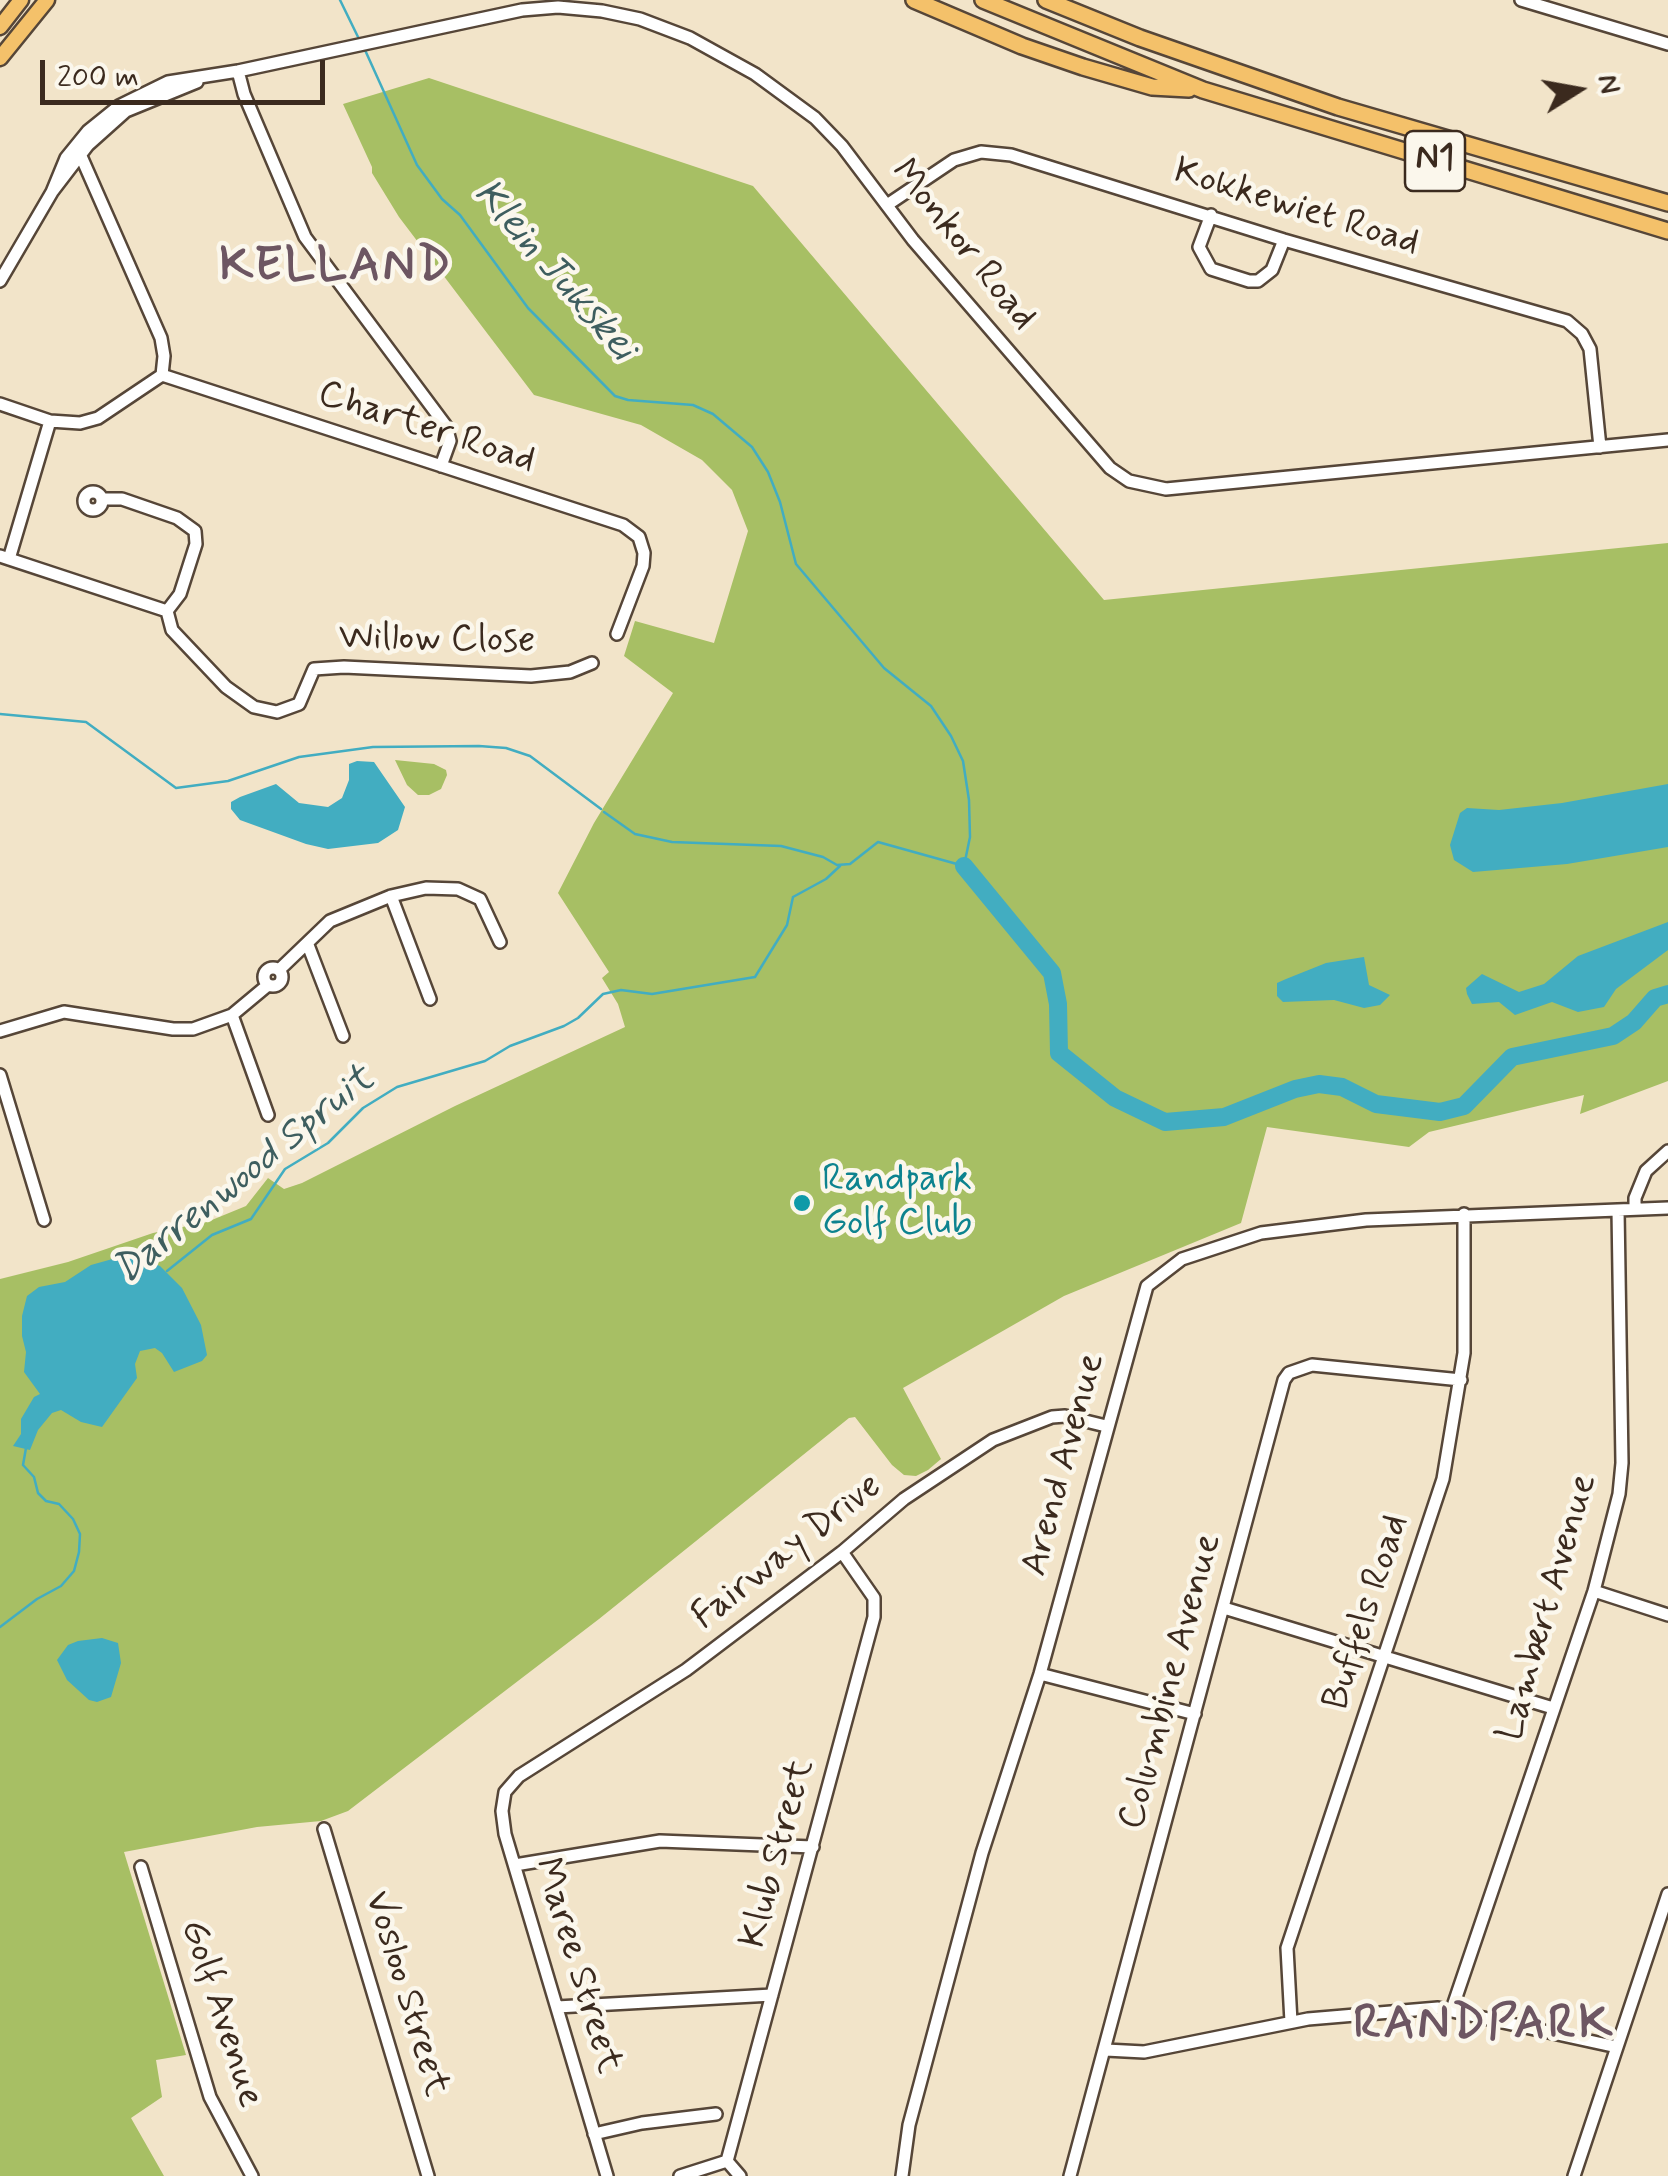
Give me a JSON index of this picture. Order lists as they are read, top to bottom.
{
  "streets": {
    "highway": ["N1"],
    "street": [
      "Kokkewiet Road",
      "Monkor Road",
      "Charter Road",
      "Willow Close",
      "Arend Avenue",
      "Fairway Drive",
      "Lambert Avenue",
      "Buffels Road",
      "Columbine Avenue",
      "Klub Street",
      "Maree Street",
      "Vosloo Street",
      "Golf Avenue"
    ]
  },
  "crossings": [
    ["Kokkewiet Road", "Monkor Road"],
    ["Arend Avenue", "Fairway Drive"],
    ["Arend Avenue", "Lambert Avenue"],
    ["Arend Avenue", "Buffels Road"],
    ["Fairway Drive", "Klub Street"],
    ["Fairway Drive", "Maree Street"],
    ["Buffels Road", "Columbine Avenue"]
  ],
  "districts": ["KELLAND", "RANDPARK"],
  "water": ["Klein Jukskei", "Darrenwood Spruit"],
  "places": ["Randpark Golf Club"],
  "scale_bar": "200 m",
  "north": "right"
}
